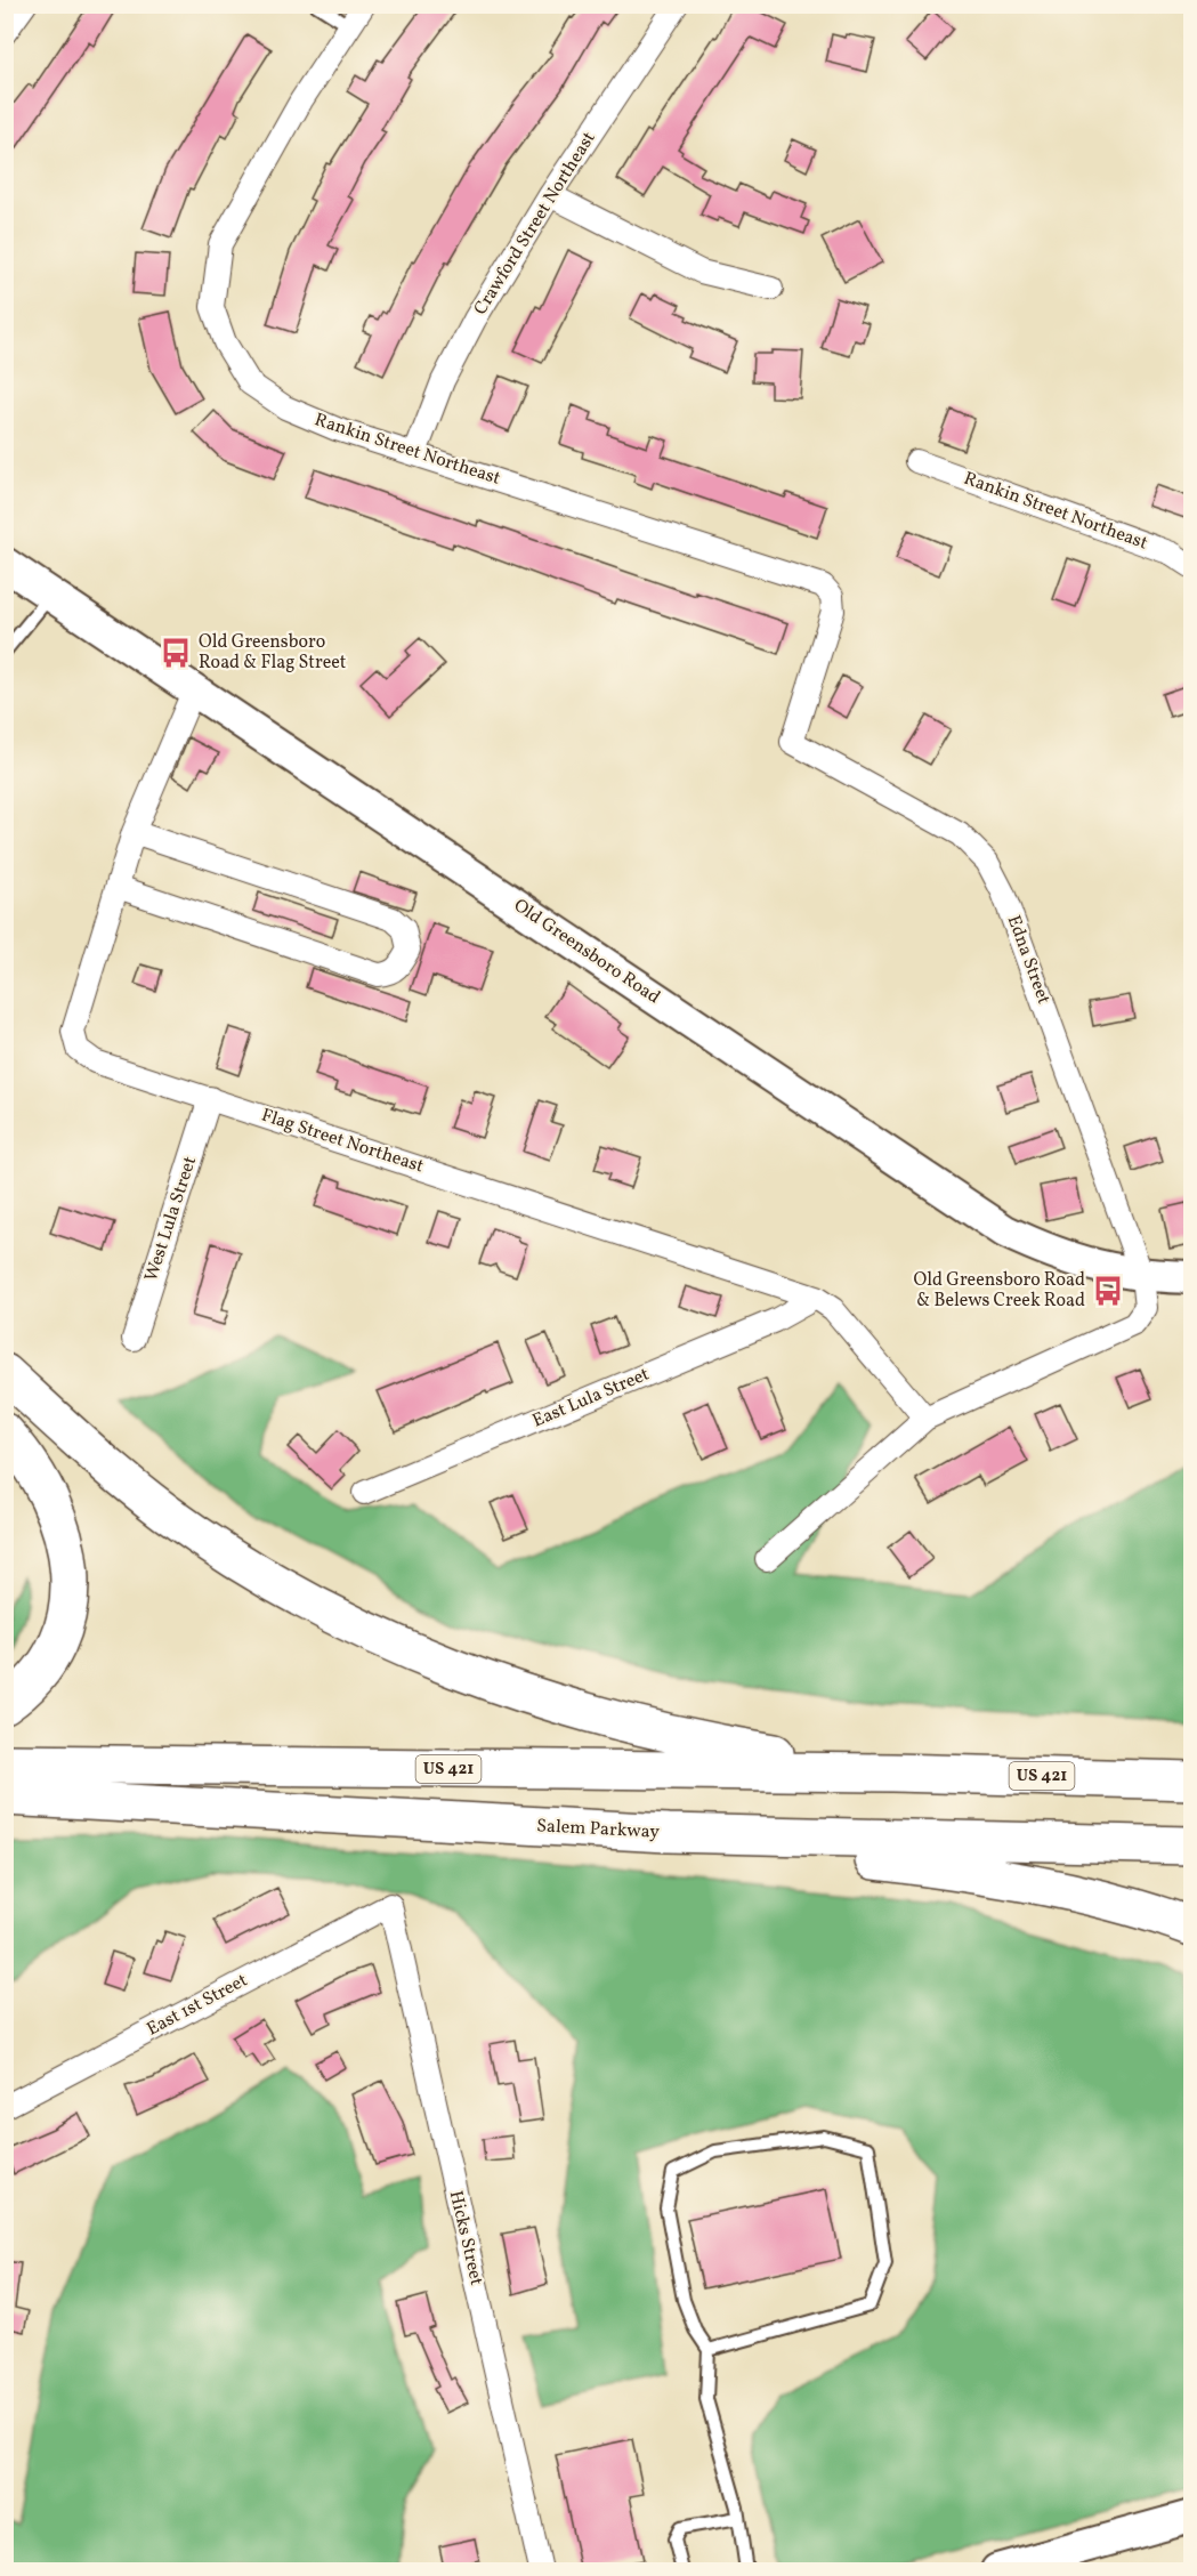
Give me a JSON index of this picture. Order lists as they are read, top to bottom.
{
  "streets": {
    "highway": ["US 421", "Salem Parkway"],
    "street": [
      "Crawford Street Northeast",
      "Rankin Street Northeast",
      "Old Greensboro Road",
      "Edna Street",
      "Flag Street Northeast",
      "West Lula Street",
      "East Lula Street",
      "East 1st Street",
      "Hicks Street"
    ]
  },
  "crossings": [
    ["Crawford Street Northeast", "Rankin Street Northeast"],
    ["Rankin Street Northeast", "Edna Street"],
    ["Old Greensboro Road", "Edna Street"],
    ["Old Greensboro Road", "Flag Street Northeast"],
    ["Edna Street", "Flag Street Northeast"],
    ["Flag Street Northeast", "West Lula Street"],
    ["Flag Street Northeast", "East Lula Street"],
    ["East 1st Street", "Hicks Street"]
  ],
  "places": {
    "bus stop": ["Old Greensboro Road & Flag Street", "Old Greensboro Road & Belews Creek Road"]
  }
}
